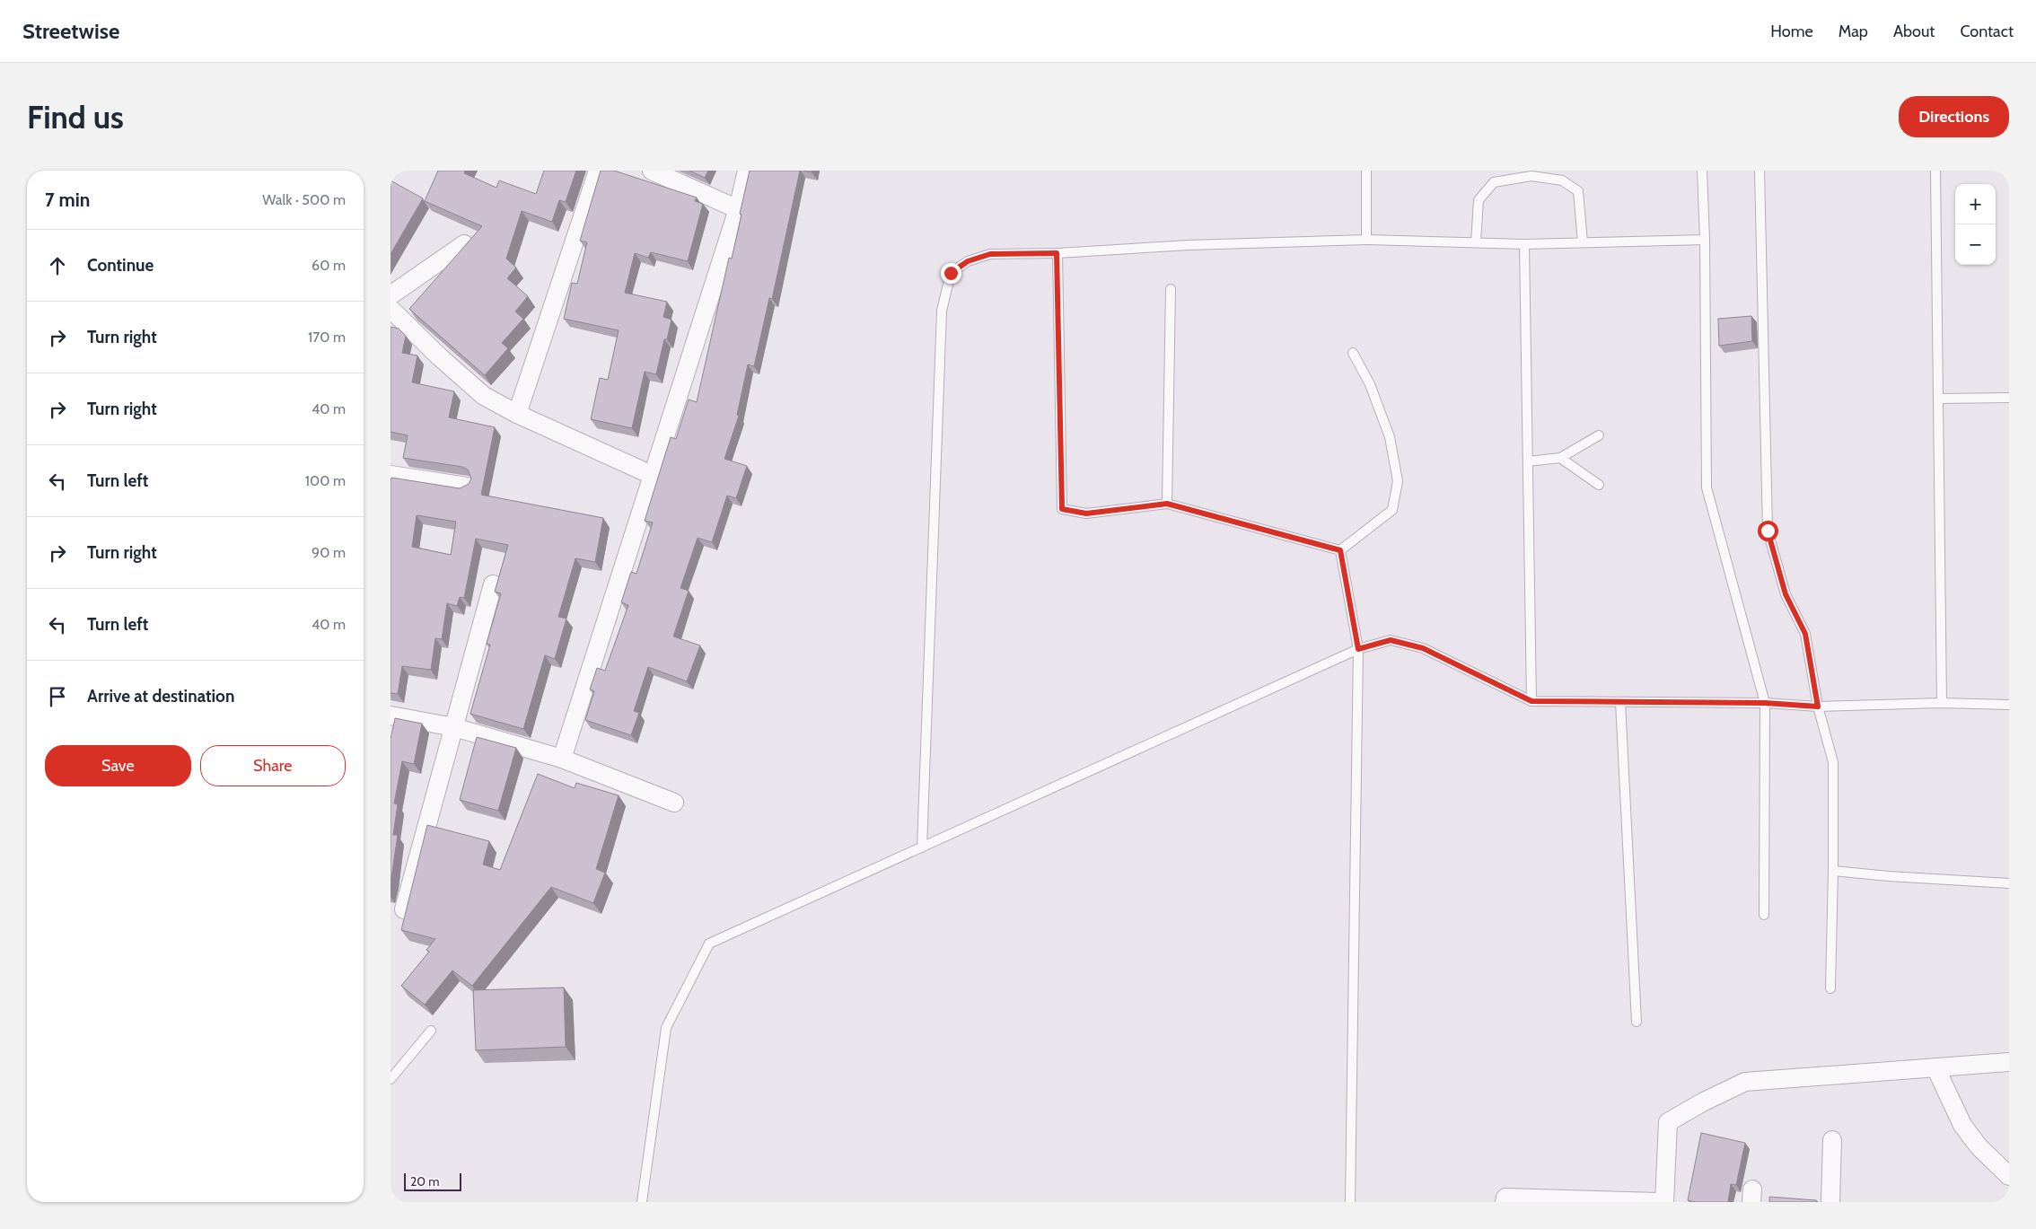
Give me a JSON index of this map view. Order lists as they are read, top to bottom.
{
  "scale_bar": "20 m",
  "page": {
    "header": "Streetwise",
    "nav": [
      "Home",
      "Map",
      "About",
      "Contact"
    ],
    "buttons": [
      "Directions",
      ["Save", "Share"]
    ],
    "title": "Find us",
    "heading": ["7 min", "Walk · 500 m"],
    "map_buttons": ["+", "−"],
    "list": [
      ["Continue", "60 m"],
      ["Turn right", "170 m"],
      ["Turn right", "40 m"],
      ["Turn left", "100 m"],
      ["Turn right", "90 m"],
      ["Turn left", "40 m"],
      "Arrive at destination"
    ],
    "scale": "20 m"
  }
}
